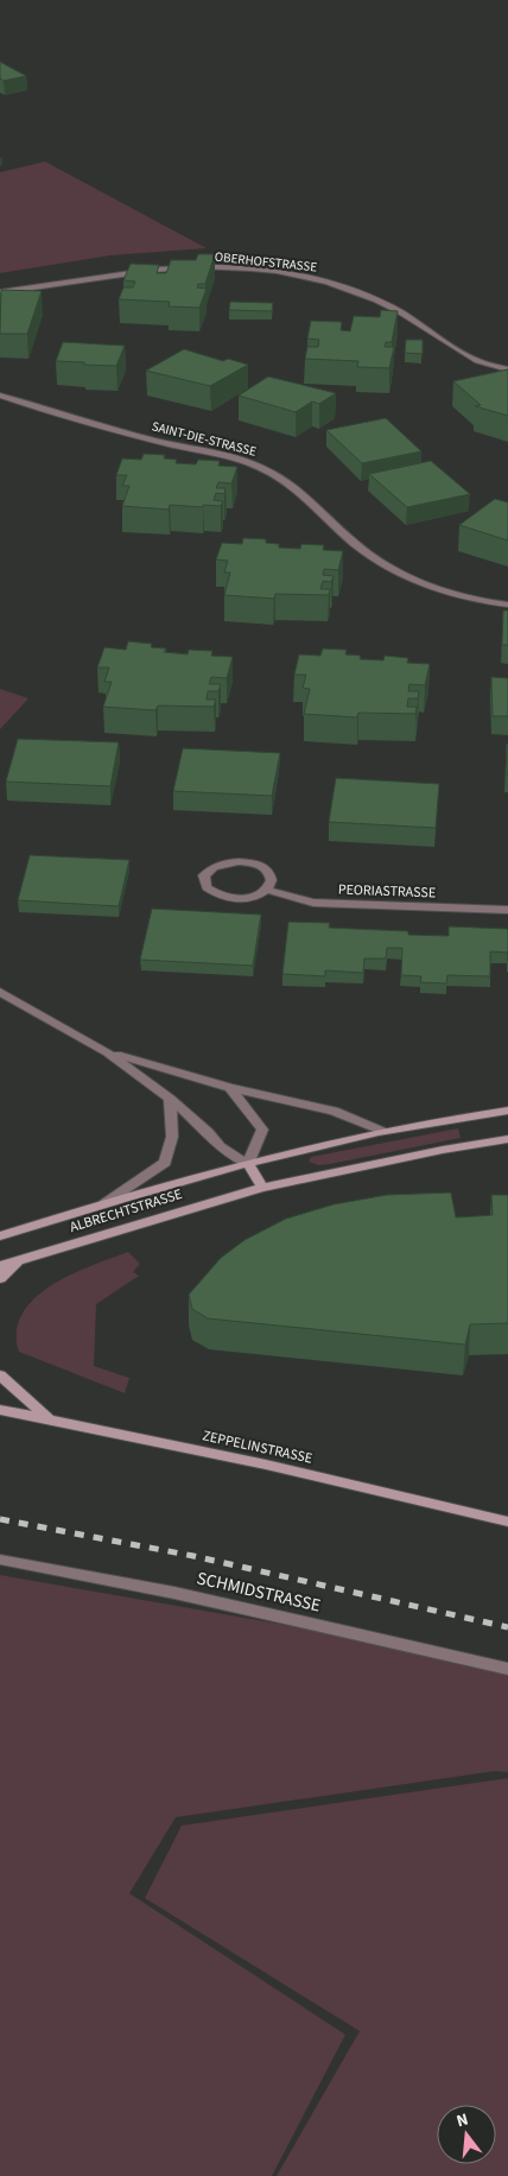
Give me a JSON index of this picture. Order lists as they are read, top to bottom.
{
  "streets": {
    "main road": ["ALBRECHTSTRASSE", "ZEPPELINSTRASSE"],
    "street": [
      "OBERHOFSTRASSE",
      "SAINT-DIE-STRASSE",
      "PEORIASTRASSE",
      "SCHMIDSTRASSE"
    ]
  },
  "north": "top"
}
